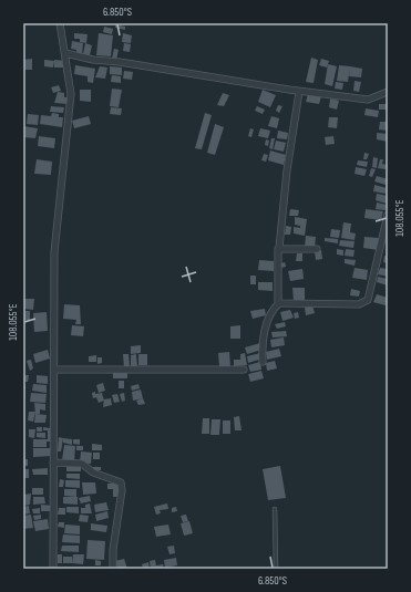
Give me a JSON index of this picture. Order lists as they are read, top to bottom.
{
  "coordinates": ["6.850°S", "108.055°E"]
}
